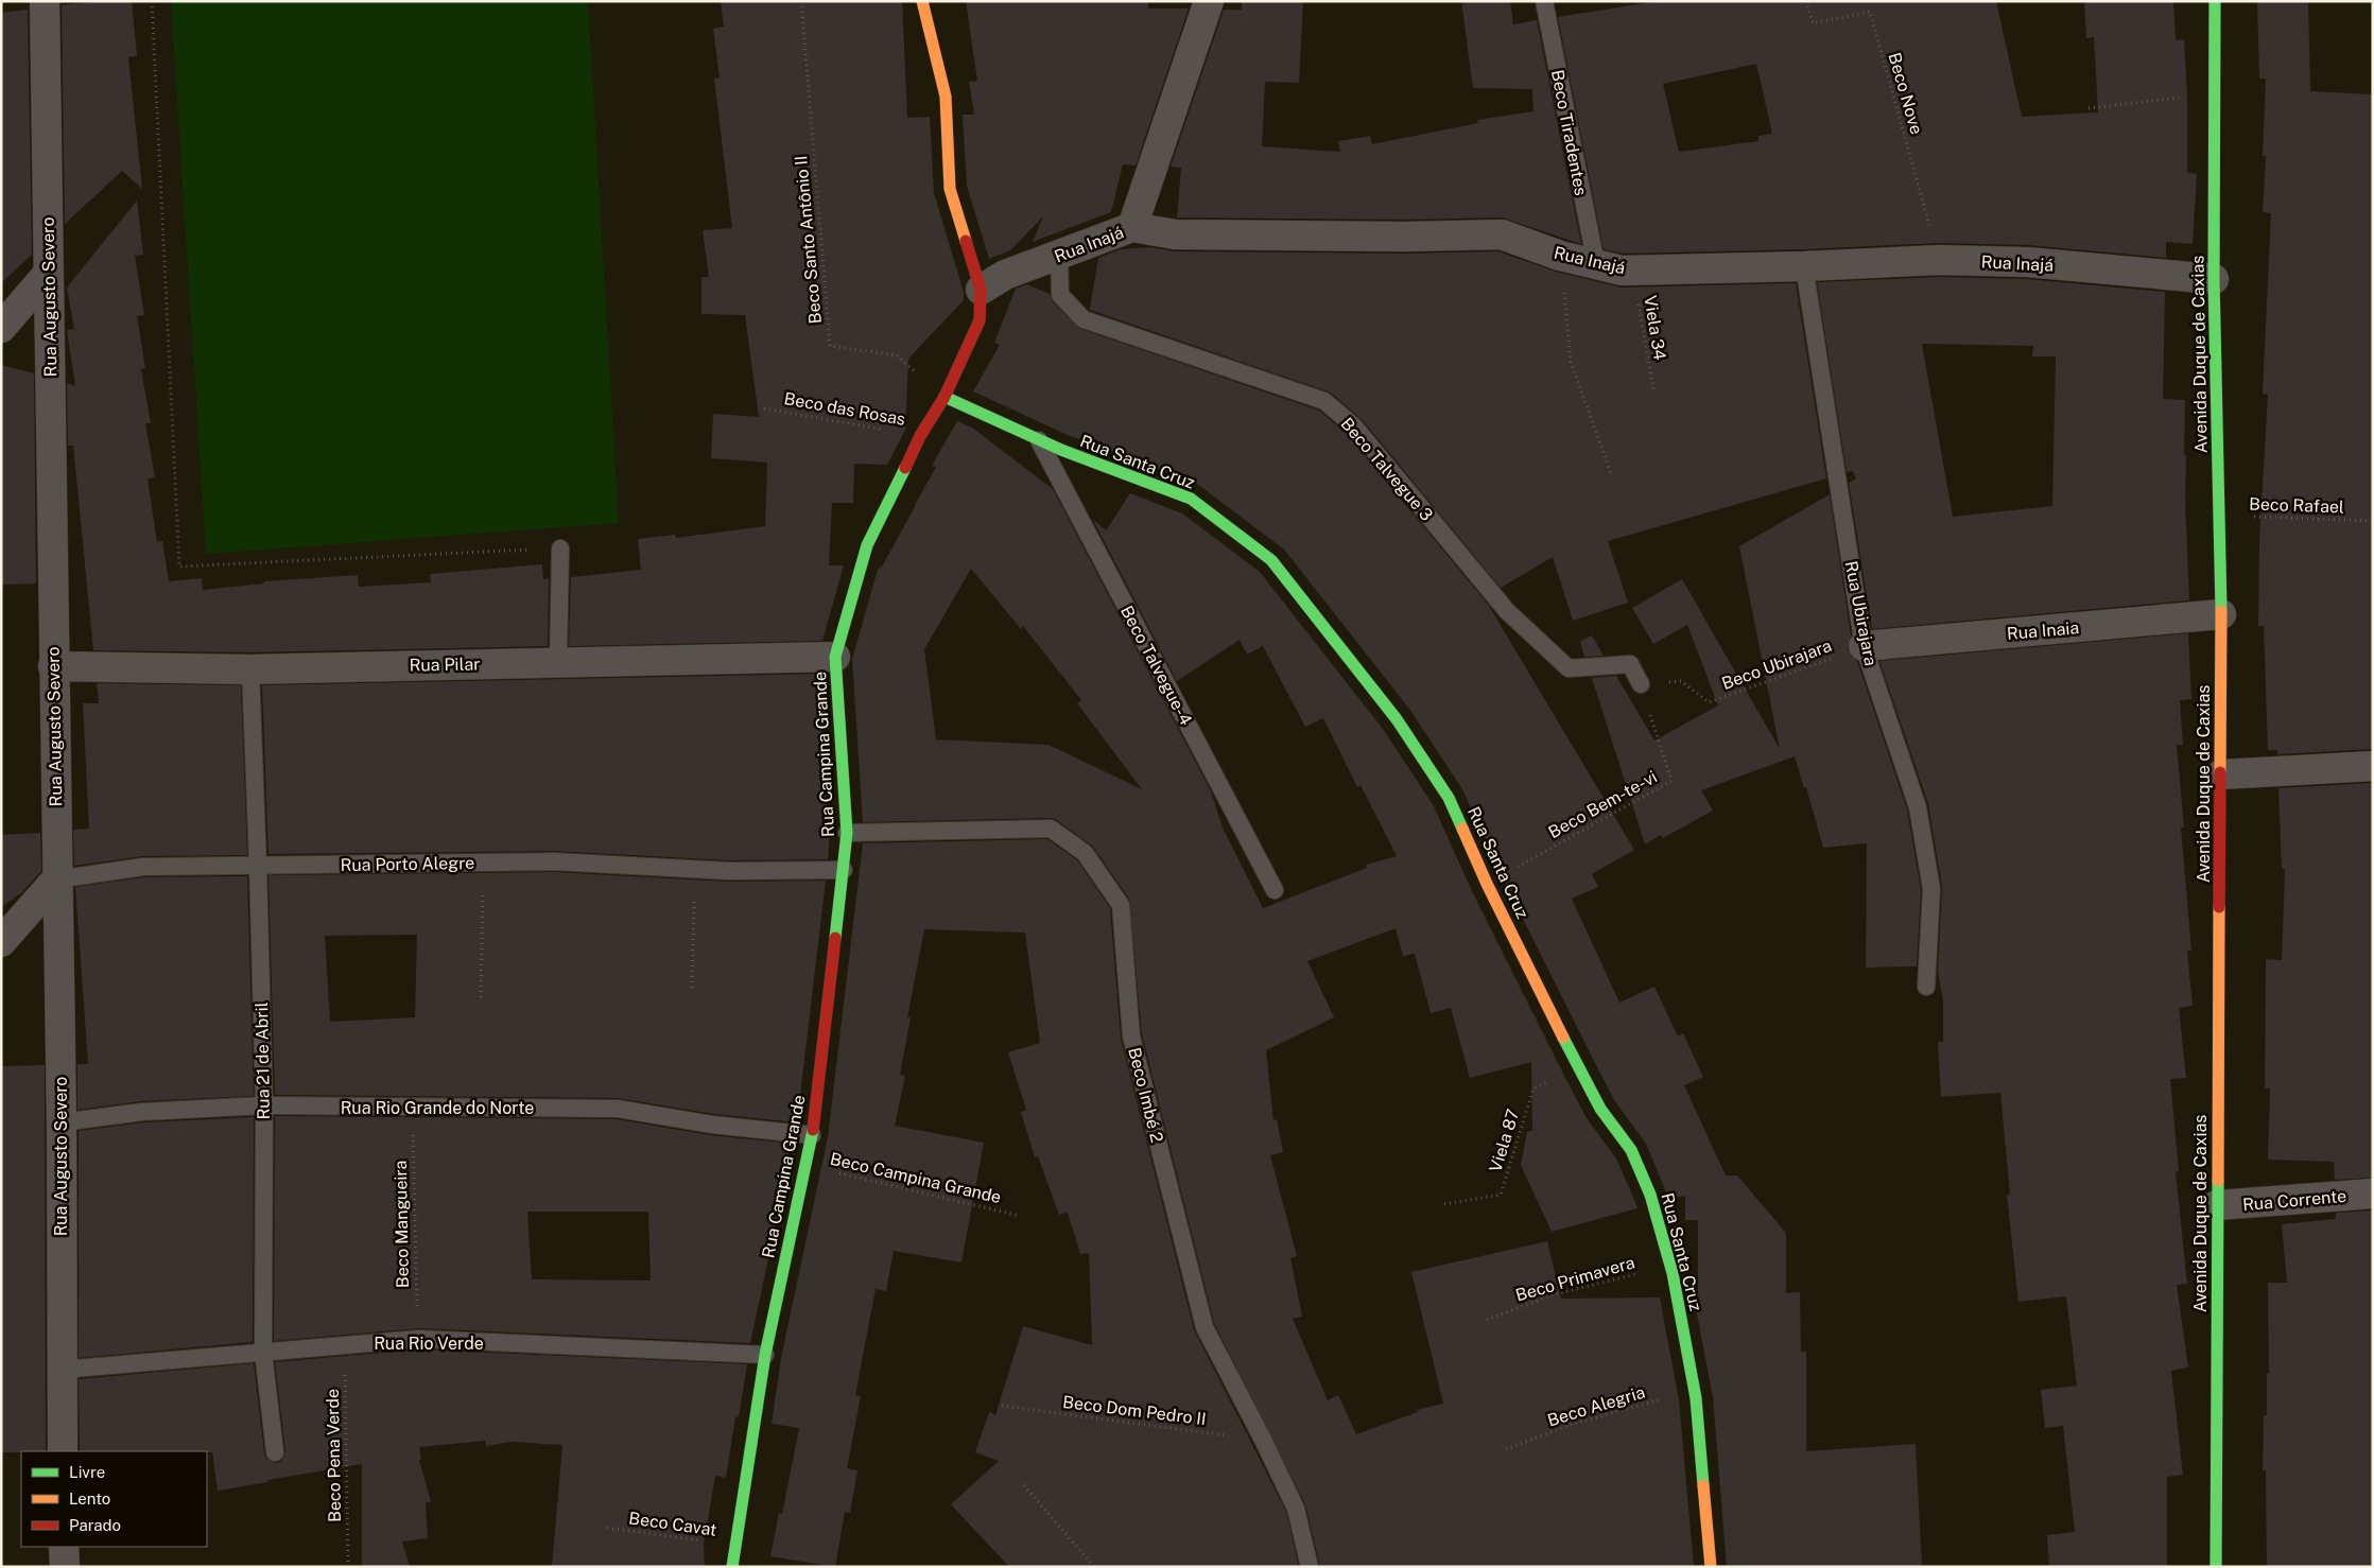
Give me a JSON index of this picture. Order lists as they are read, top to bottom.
{
  "streets": {
    "street": [
      "Rua Inajá",
      "Rua Augusto Severo",
      "Avenida Duque de Caxias",
      "Rua Santa Cruz",
      "Rua Inaia",
      "Rua Pilar",
      "Rua Campina Grande",
      "Rua Corrente"
    ],
    "lane": [
      "Beco Tiradentes",
      "Beco Talvegue 3",
      "Rua Ubirajara",
      "Beco Talvegue-4",
      "Rua Porto Alegre",
      "Rua 21 de Abril",
      "Beco Imbé 2",
      "Rua Rio Grande do Norte",
      "Rua Rio Verde"
    ],
    "path": [
      "Beco Nove",
      "Beco Santo Antônio II",
      "Viela 34",
      "Beco das Rosas",
      "Beco Rafael",
      "Beco Ubirajara",
      "Beco Bem-te-vi",
      "Viela 87",
      "Beco Campina Grande",
      "Beco Mangueira",
      "Beco Primavera",
      "Beco Alegria",
      "Beco Dom Pedro II",
      "Beco Pena Verde",
      "Beco Cavat"
    ]
  },
  "crossings": [
    ["Beco Nove", "Rua Inajá"],
    ["Beco Tiradentes", "Rua Inajá"],
    ["Beco Santo Antônio II", "Rua Santa Cruz"],
    ["Beco Santo Antônio II", "Rua Campina Grande"],
    ["Rua Inajá", "Viela 34"],
    ["Rua Inajá", "Avenida Duque de Caxias"],
    ["Rua Inajá", "Beco Talvegue 3"],
    ["Rua Inajá", "Rua Ubirajara"],
    ["Rua Inajá", "Rua Campina Grande"],
    ["Rua Augusto Severo", "Rua Pilar"],
    ["Rua Augusto Severo", "Rua Porto Alegre"],
    ["Rua Augusto Severo", "Rua Rio Grande do Norte"],
    ["Rua Augusto Severo", "Rua Rio Verde"],
    ["Avenida Duque de Caxias", "Beco Rafael"],
    ["Avenida Duque de Caxias", "Rua Inaia"],
    ["Avenida Duque de Caxias", "Rua Corrente"],
    ["Beco das Rosas", "Rua Campina Grande"],
    ["Rua Santa Cruz", "Beco Talvegue-4"],
    ["Rua Santa Cruz", "Rua Campina Grande"],
    ["Rua Santa Cruz", "Beco Bem-te-vi"],
    ["Rua Santa Cruz", "Viela 87"],
    ["Rua Santa Cruz", "Beco Primavera"],
    ["Rua Santa Cruz", "Beco Alegria"],
    ["Beco Talvegue 3", "Beco Ubirajara"],
    ["Beco Talvegue 3", "Beco Bem-te-vi"],
    ["Rua Ubirajara", "Rua Inaia"],
    ["Rua Ubirajara", "Beco Ubirajara"],
    ["Rua Inaia", "Beco Ubirajara"],
    ["Rua Pilar", "Rua Campina Grande"],
    ["Rua Pilar", "Rua 21 de Abril"],
    ["Beco Ubirajara", "Beco Bem-te-vi"],
    ["Rua Campina Grande", "Rua Porto Alegre"],
    ["Rua Campina Grande", "Beco Imbé 2"],
    ["Rua Campina Grande", "Rua Rio Grande do Norte"],
    ["Rua Campina Grande", "Beco Campina Grande"],
    ["Rua Campina Grande", "Rua Rio Verde"],
    ["Rua Campina Grande", "Beco Cavat"],
    ["Rua Porto Alegre", "Rua 21 de Abril"],
    ["Rua 21 de Abril", "Rua Rio Grande do Norte"],
    ["Rua 21 de Abril", "Rua Rio Verde"],
    ["Beco Imbé 2", "Beco Dom Pedro II"],
    ["Rua Rio Grande do Norte", "Beco Mangueira"],
    ["Beco Mangueira", "Rua Rio Verde"],
    ["Rua Rio Verde", "Beco Pena Verde"]
  ],
  "legend": ["Livre", "Lento", "Parado"]
}
